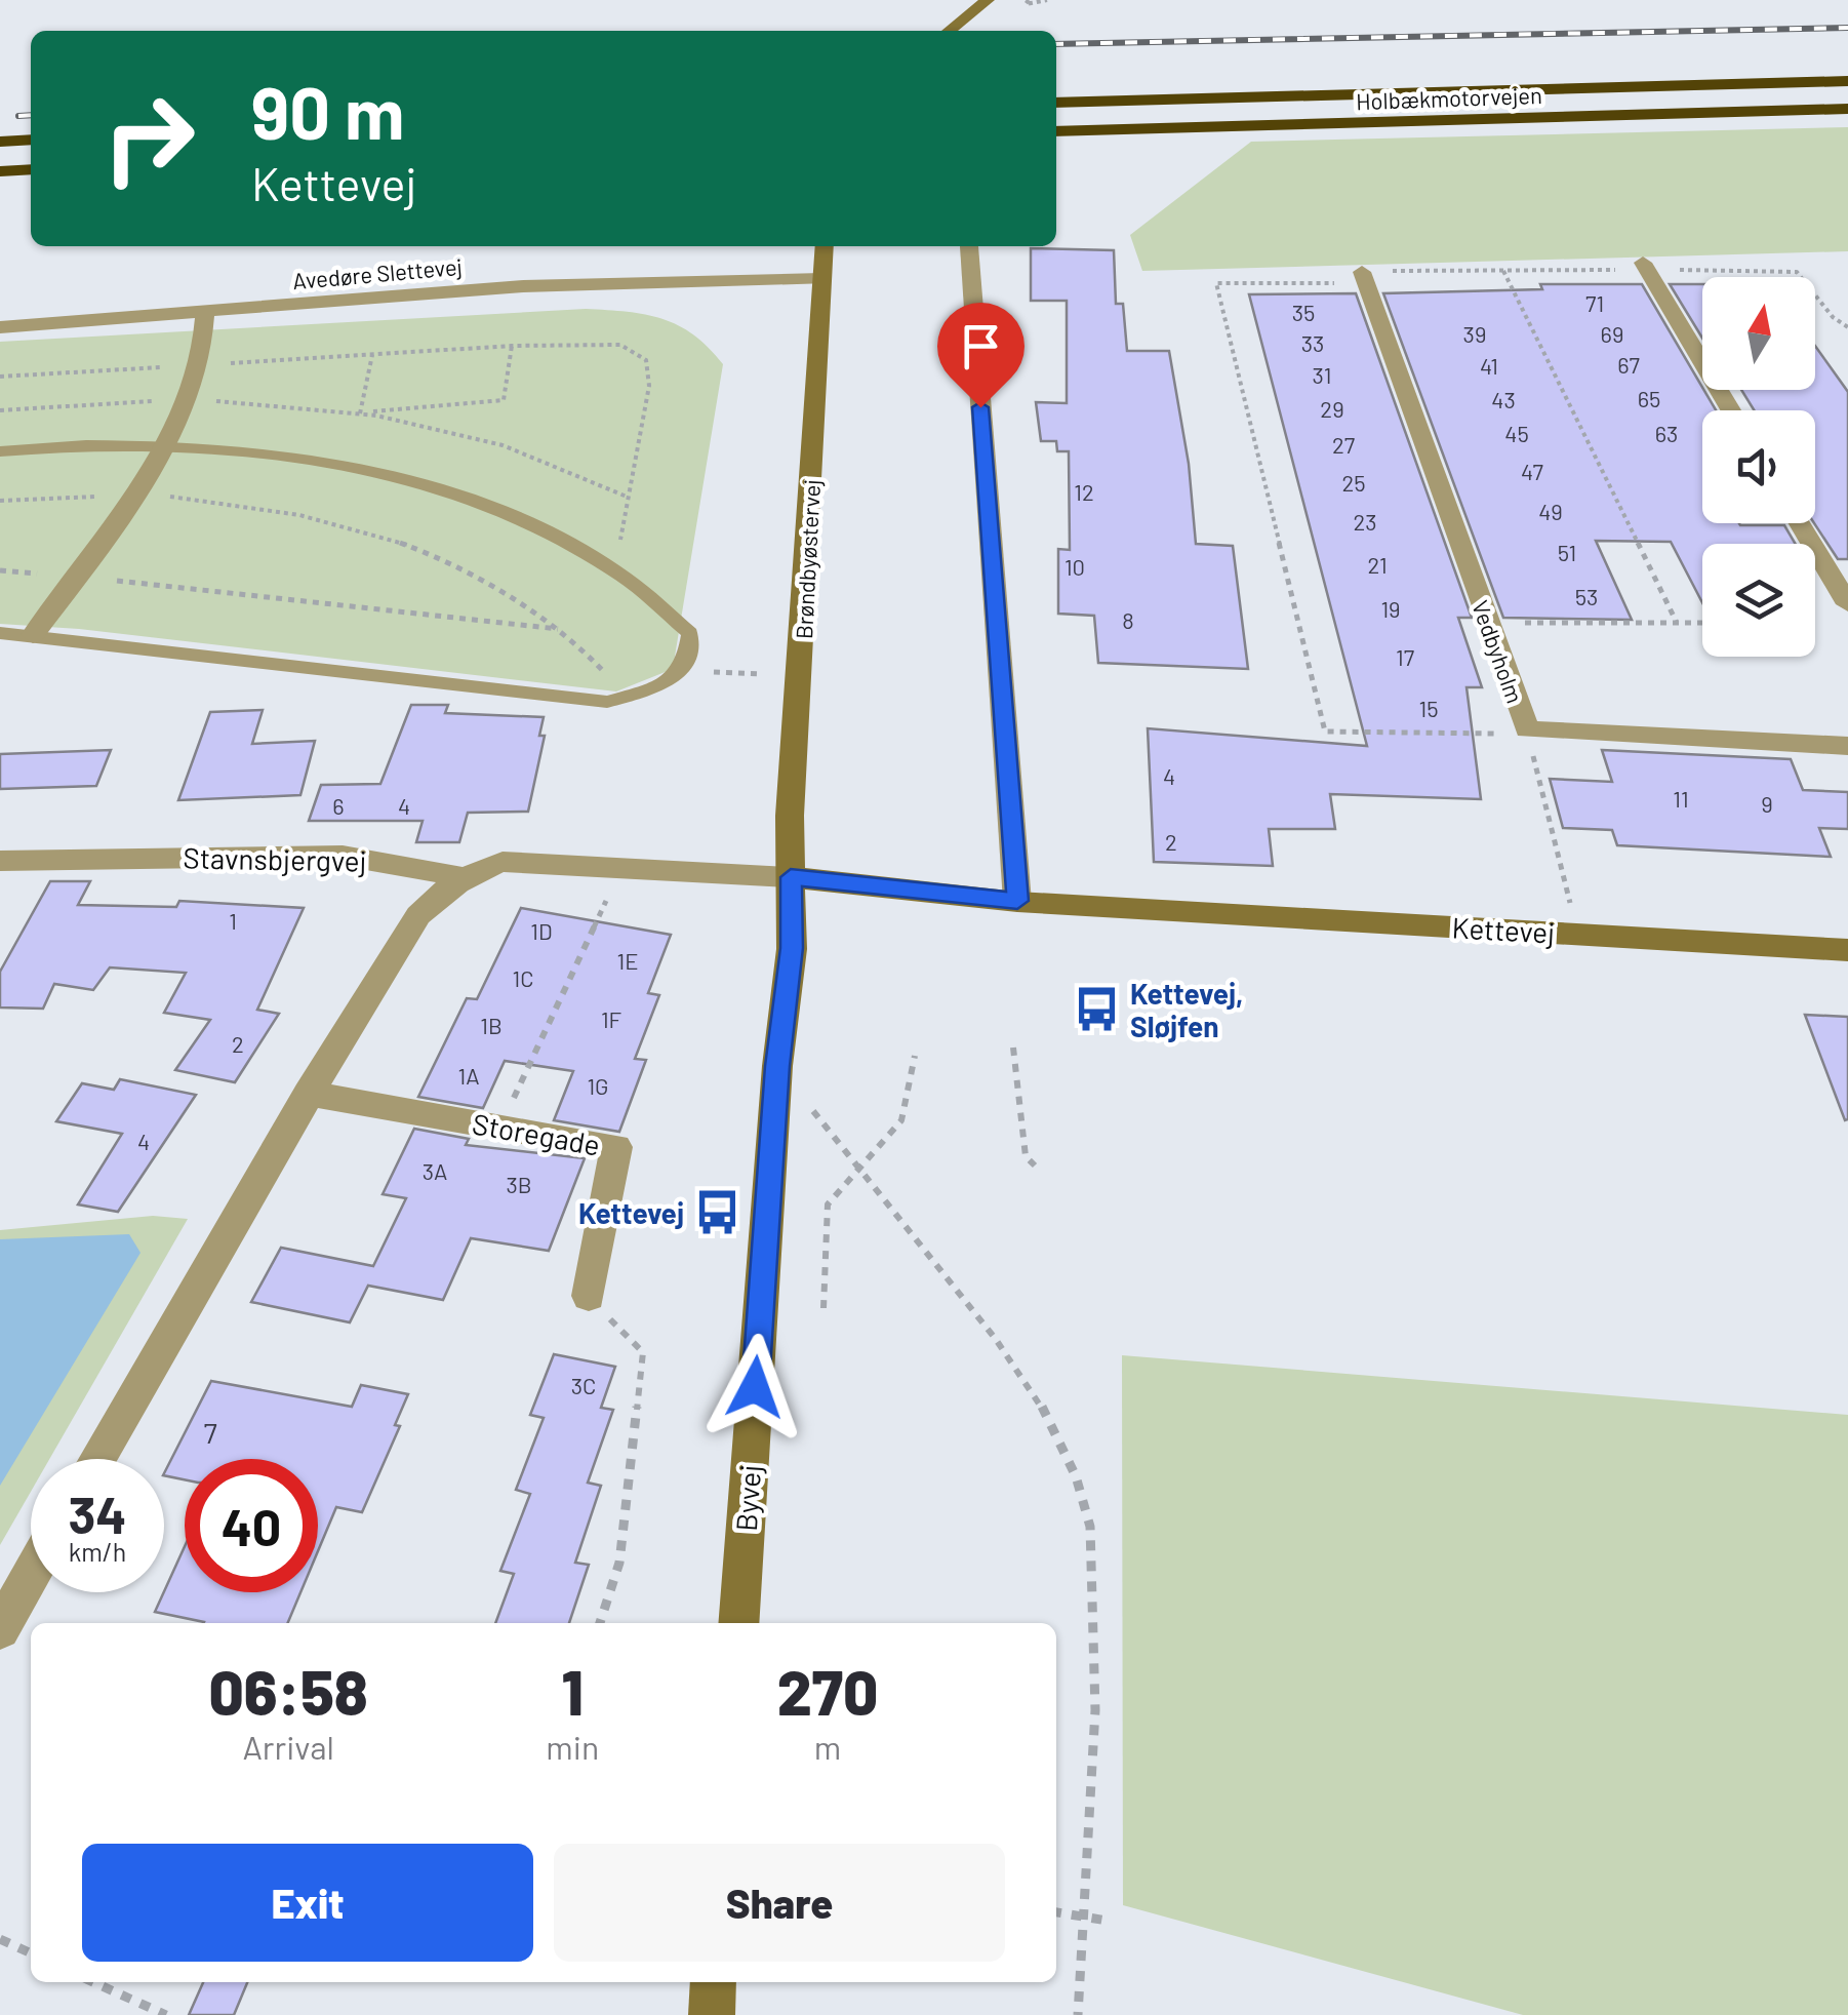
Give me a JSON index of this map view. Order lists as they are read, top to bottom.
{
  "streets": {
    "highway": ["Holbækmotorvejen"],
    "street": [
      "Avedøre Slettevej",
      "Brøndbyøstervej",
      "Vedbyholm",
      "Stavnsbjergvej",
      "Kettevej",
      "Storegade",
      "Byvej"
    ]
  },
  "crossings": [
    ["Avedøre Slettevej", "Brøndbyøstervej"],
    ["Brøndbyøstervej", "Stavnsbjergvej"],
    ["Brøndbyøstervej", "Kettevej"],
    ["Brøndbyøstervej", "Byvej"],
    ["Stavnsbjergvej", "Kettevej"],
    ["Stavnsbjergvej", "Byvej"],
    ["Kettevej", "Byvej"]
  ],
  "places": {
    "bus stop": ["Kettevej, Sløjfen", "Kettevej"]
  },
  "house_numbers": [
    "71",
    "35",
    "39",
    "69",
    "33",
    "67",
    "41",
    "31",
    "65",
    "43",
    "29",
    "45",
    "63",
    "27",
    "47",
    "25",
    "12",
    "49",
    "23",
    "51",
    "21",
    "10",
    "53",
    "19",
    "8",
    "17",
    "15",
    "4",
    "11",
    "9",
    "6",
    "4",
    "2",
    "1",
    "1D",
    "1E",
    "1C",
    "1F",
    "1B",
    "2",
    "1A",
    "1G",
    "4",
    "3A",
    "3B",
    "3C",
    "7"
  ],
  "north": "top",
  "page": {
    "turn": ["90 m", "Kettevej"],
    "speed": "34 km/h",
    "limit": "40",
    "eta": [
      "06:58",
      "Arrival",
      "1",
      "min",
      "270",
      "m"
    ],
    "buttons": ["Exit", "Share"]
  }
}
